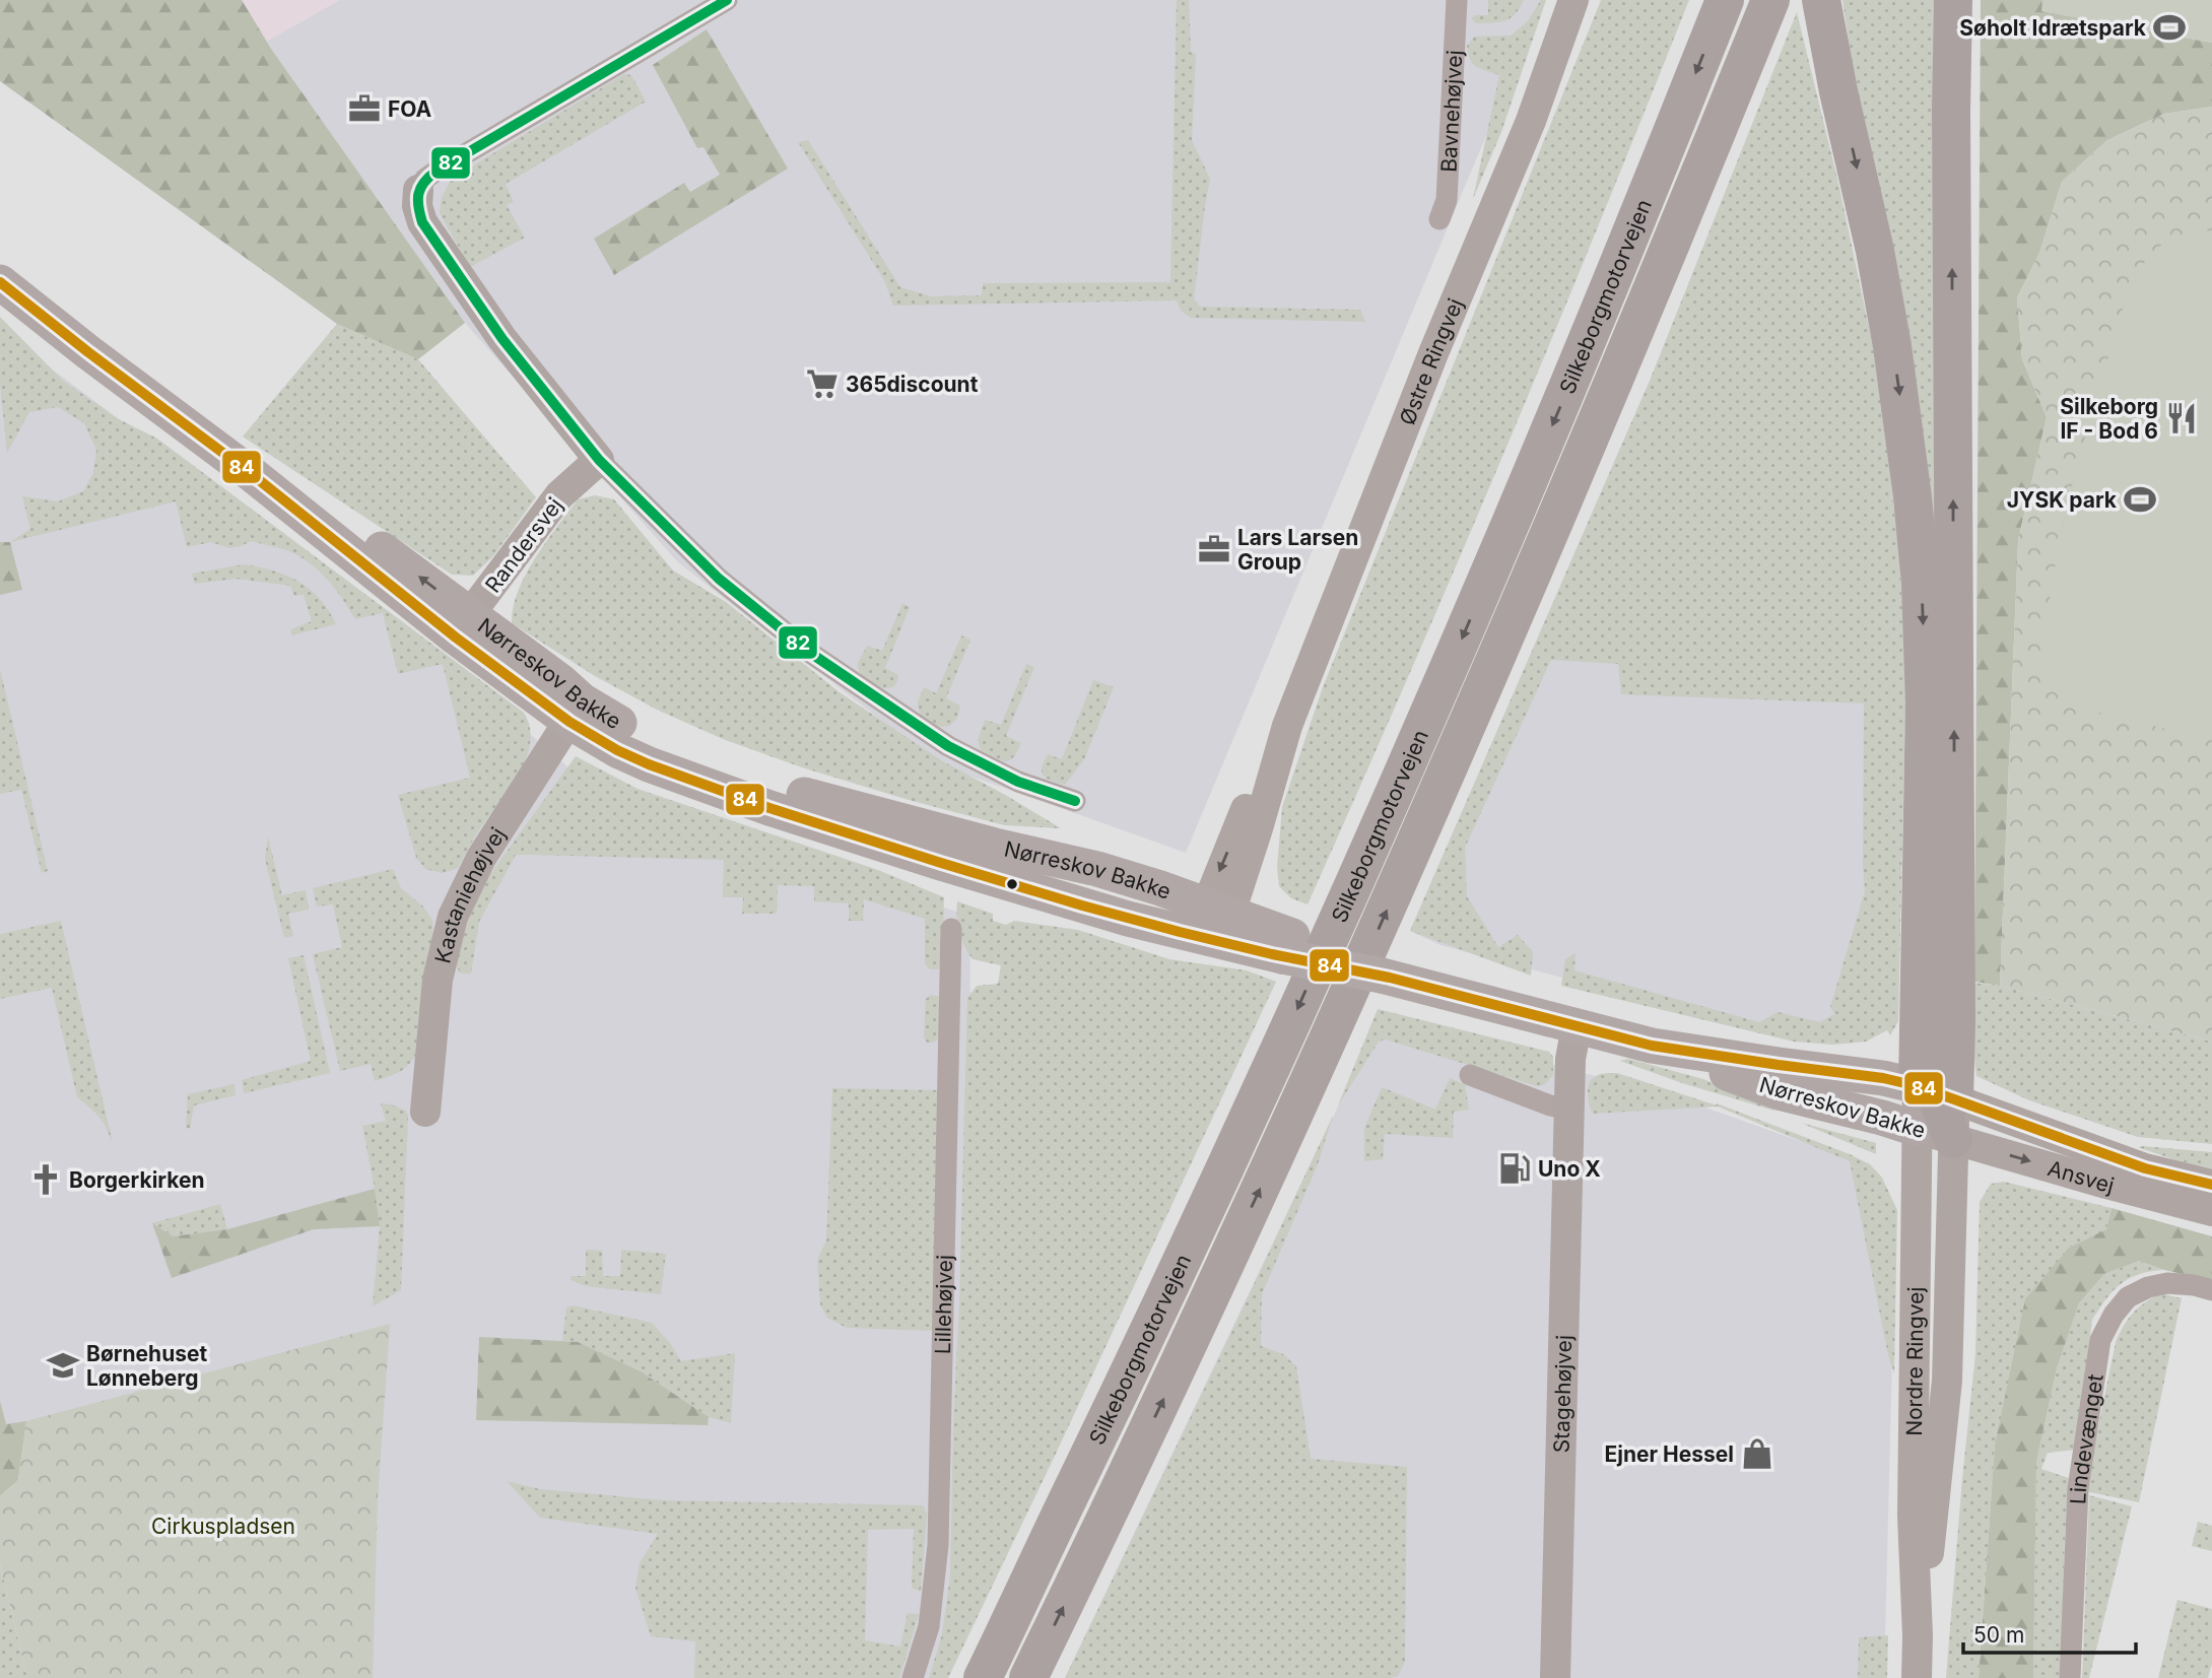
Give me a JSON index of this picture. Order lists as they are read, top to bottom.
{
  "streets": {
    "highway": ["Silkeborgmotorvejen"],
    "main road": ["Nørreskov Bakke"],
    "street": [
      "Bavnehøjvej",
      "Østre Ringvej",
      "Randersvej",
      "Kastaniehøjvej",
      "Ansvej",
      "Lillehøjvej",
      "Nordre Ringvej",
      "Stagehøjvej",
      "Lindevænget"
    ]
  },
  "crossings": [
    ["Østre Ringvej", "Nørreskov Bakke"],
    ["Randersvej", "Nørreskov Bakke"],
    ["Nørreskov Bakke", "Kastaniehøjvej"],
    ["Nørreskov Bakke", "Ansvej"],
    ["Nørreskov Bakke", "Nordre Ringvej"],
    ["Nørreskov Bakke", "Stagehøjvej"],
    ["Ansvej", "Nordre Ringvej"]
  ],
  "parks": ["Cirkuspladsen"],
  "places": {
    "sports": ["Søholt Idrætspark", "JYSK park"],
    "office": ["FOA", "Lars Larsen Group"],
    "supermarket": ["365discount"],
    "restaurant": ["Silkeborg IF - Bod 6"],
    "fuel station": ["Uno X"],
    "church": ["Borgerkirken"],
    "school or university": ["Børnehuset Lønneberg"],
    "shop": ["Ejner Hessel"]
  },
  "lines": ["transit line 82", "transit line 84"],
  "scale_bar": "50 m"
}
